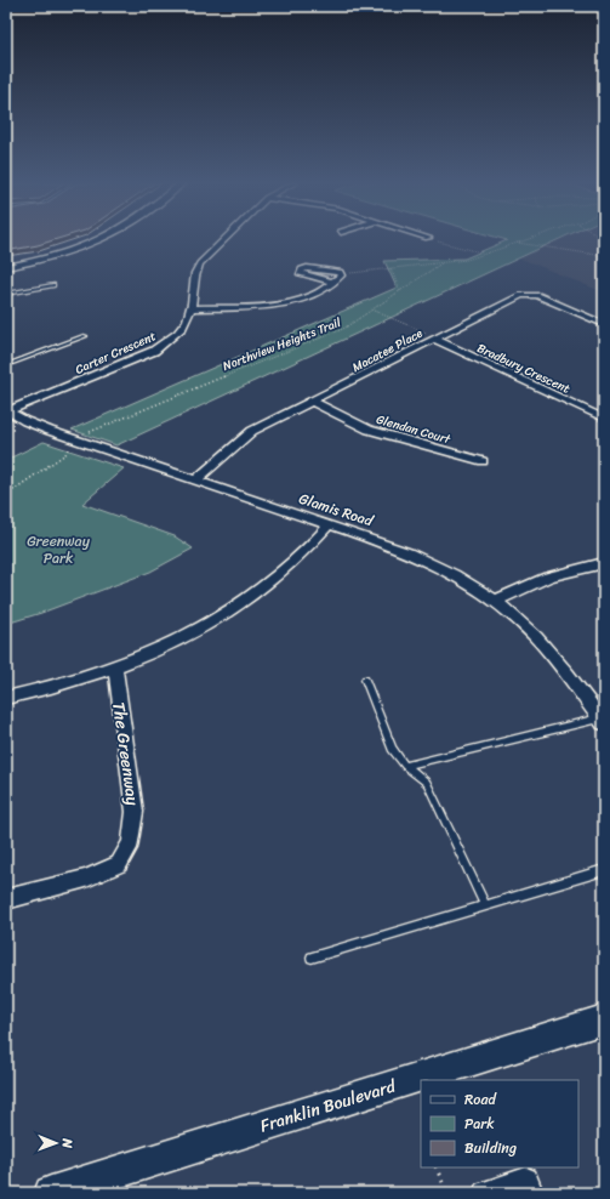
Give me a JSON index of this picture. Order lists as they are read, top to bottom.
{
  "streets": {
    "main road": ["Franklin Boulevard"],
    "street": [
      "Macatee Place",
      "Carter Crescent",
      "Bradbury Crescent",
      "Glendan Court",
      "Glamis Road",
      "The Greenway"
    ],
    "path": ["Northview Heights Trail"]
  },
  "crossings": [
    ["Macatee Place", "Bradbury Crescent"],
    ["Macatee Place", "Glendan Court"],
    ["Macatee Place", "Glamis Road"],
    ["Carter Crescent", "Glamis Road"]
  ],
  "parks": ["Greenway Park"],
  "legend": ["Road", "Park", "Building"],
  "north": "right"
}
